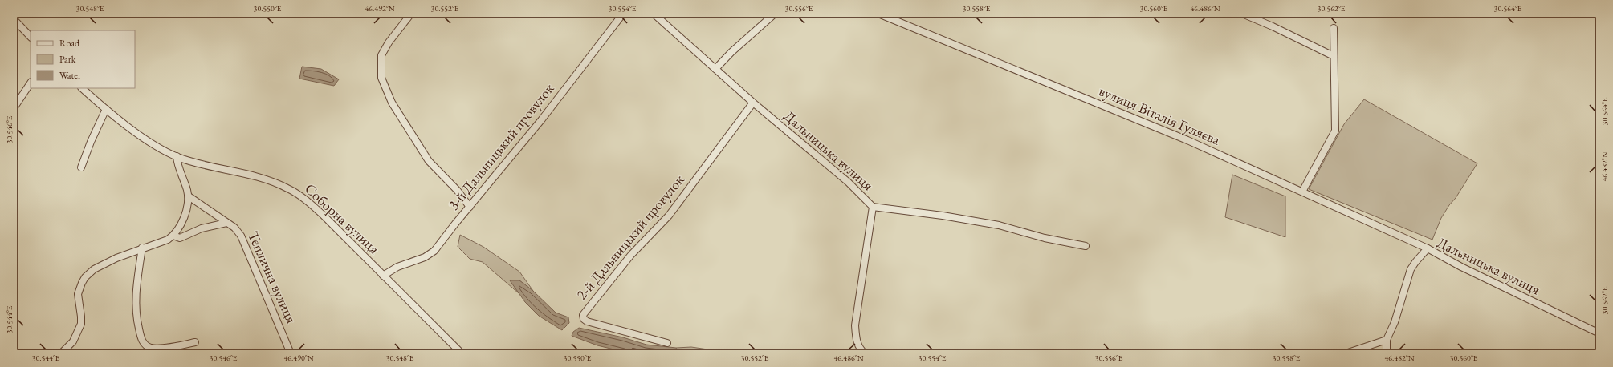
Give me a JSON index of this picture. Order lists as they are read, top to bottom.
{
  "streets": {
    "street": [
      "вулиця Віталія Гуляєва",
      "3-й Дальницький провулок",
      "Дальницька вулиця",
      "Соборна вулиця",
      "2-й Дальницький провулок",
      "Теплична вулиця"
    ]
  },
  "crossings": [
    ["вулиця Віталія Гуляєва", "Дальницька вулиця"],
    ["3-й Дальницький провулок", "Соборна вулиця"],
    ["Дальницька вулиця", "2-й Дальницький провулок"]
  ],
  "legend": ["Road", "Park", "Water"],
  "coordinates": [
    "30.548°E",
    "30.550°E",
    "46.492°N",
    "30.552°E",
    "30.554°E",
    "30.556°E",
    "30.558°E",
    "30.560°E",
    "46.486°N",
    "30.562°E",
    "30.564°E",
    "30.546°E",
    "46.482°N",
    "30.544°E",
    "46.490°N"
  ]
}
